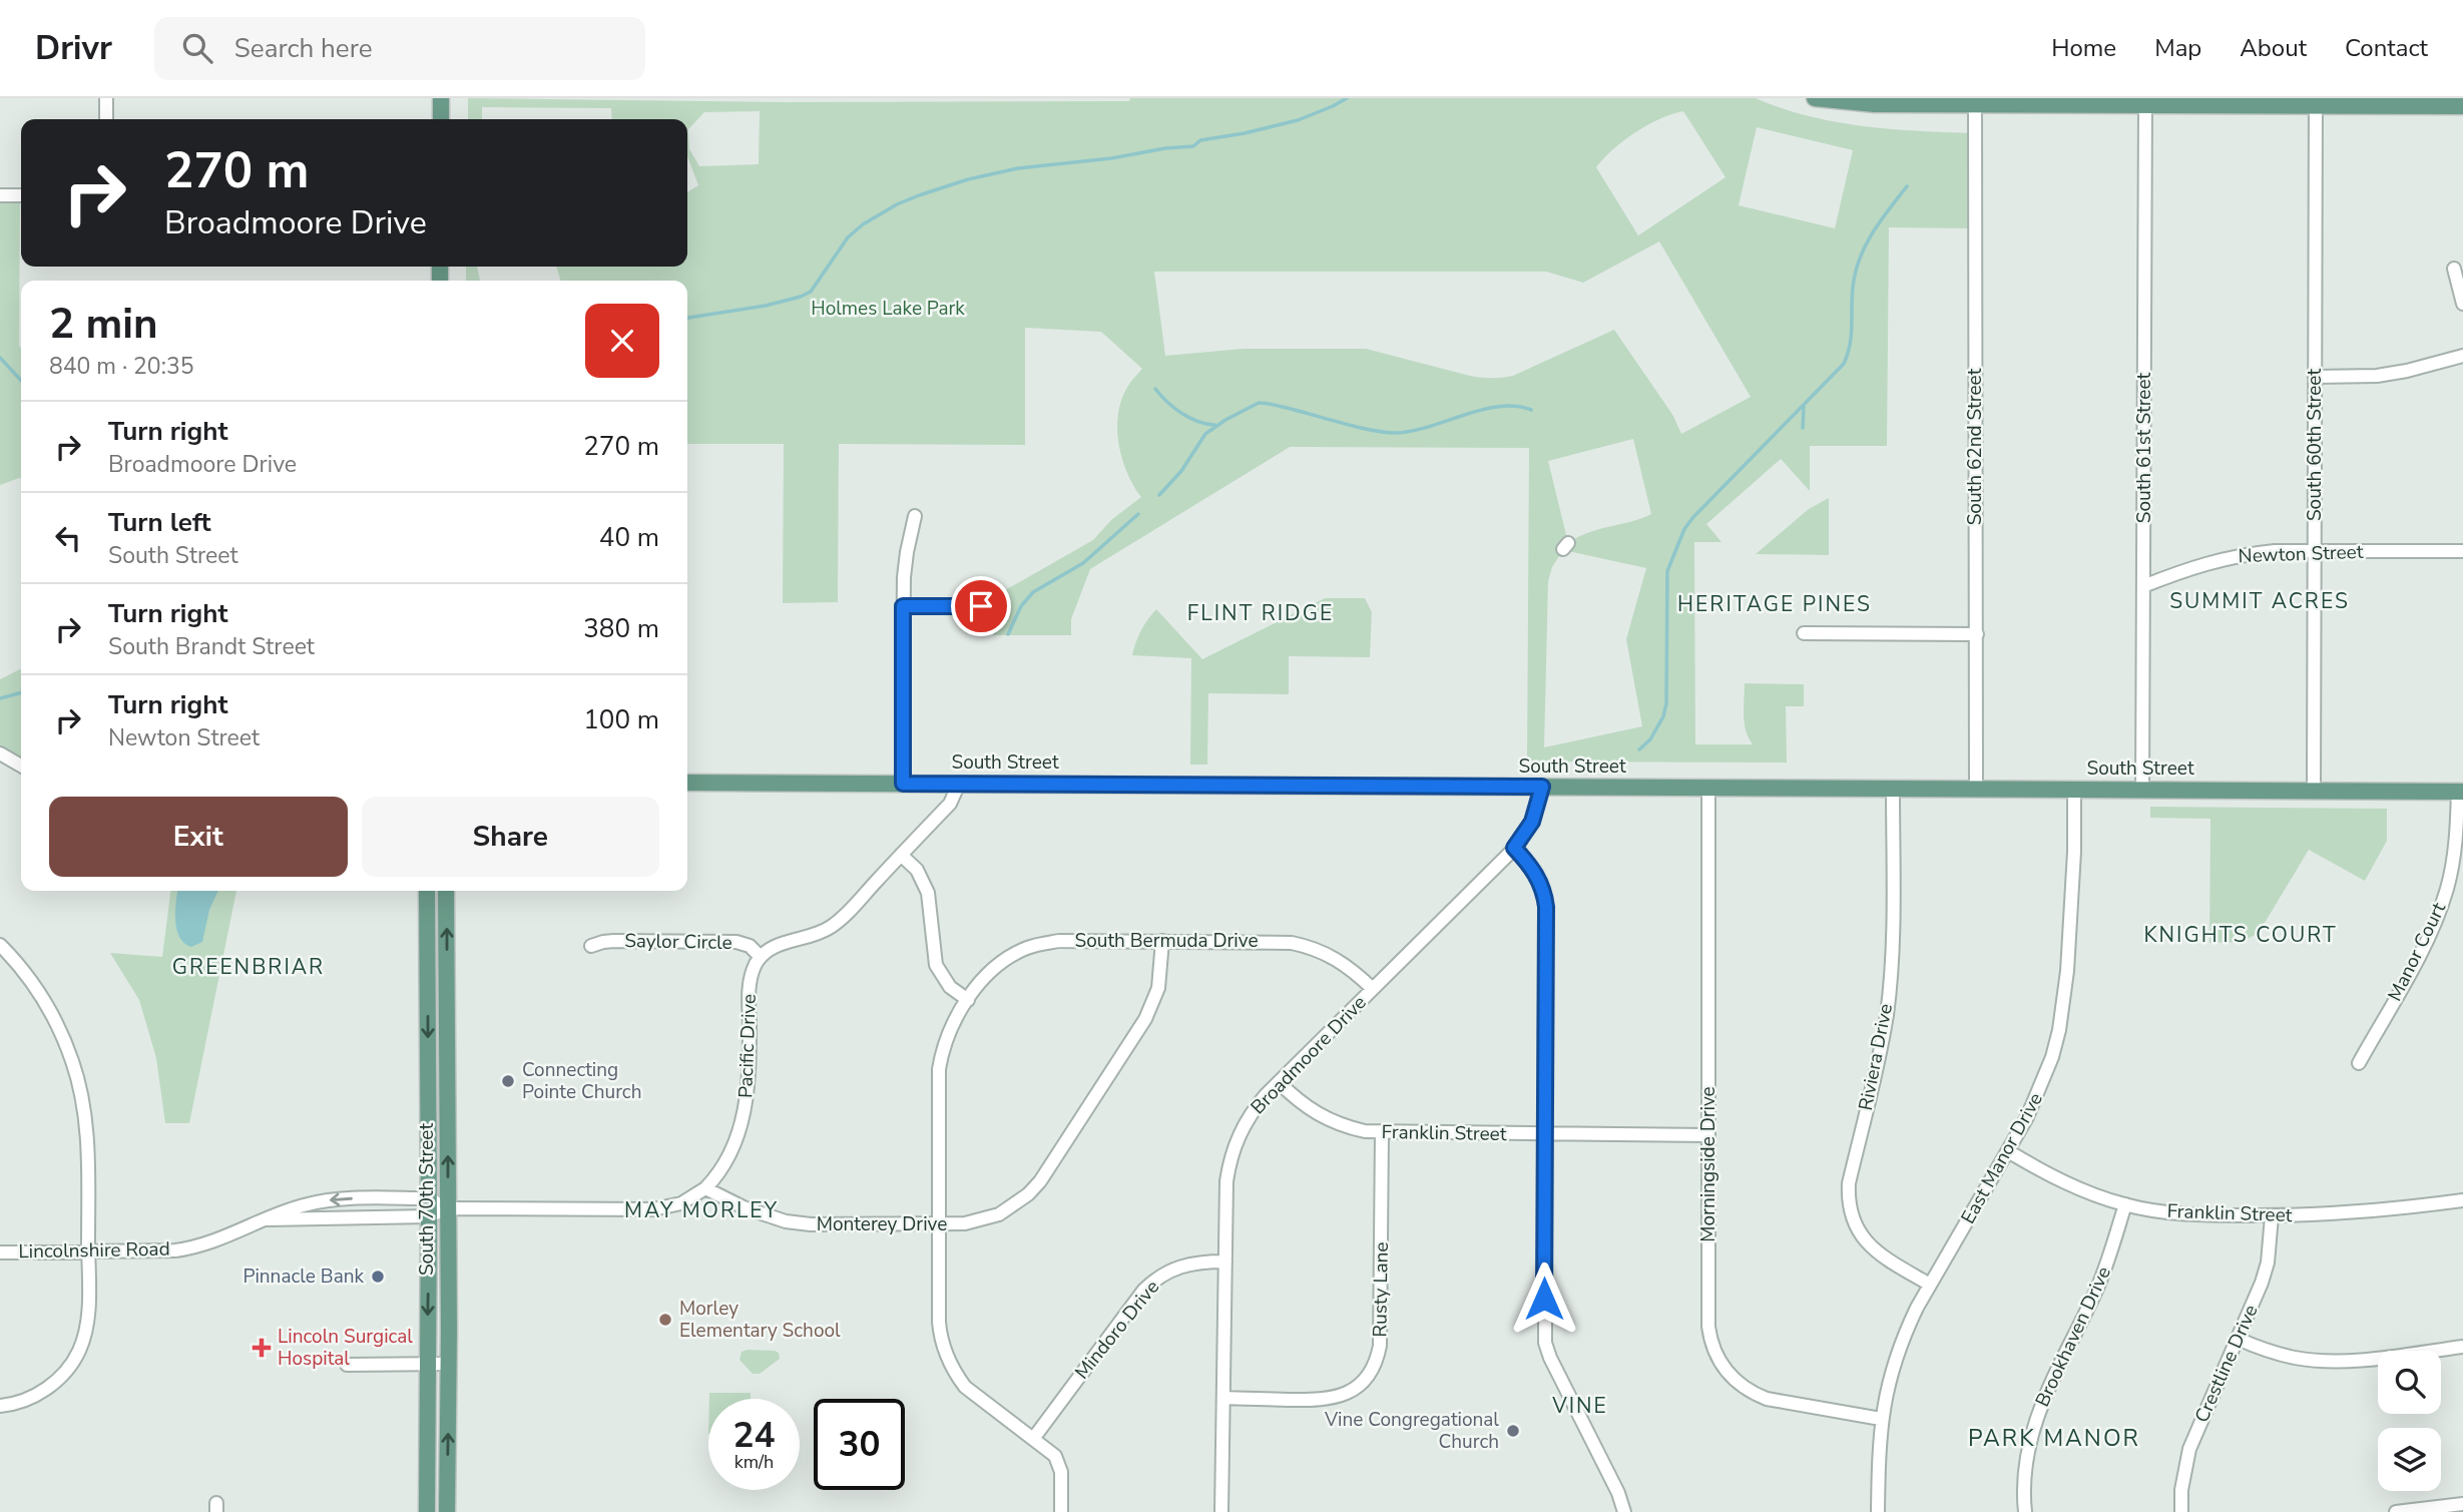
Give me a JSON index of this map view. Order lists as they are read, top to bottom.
{
  "streets": {
    "main road": ["South Street", "South 70th Street"],
    "street": [
      "South 60th Street",
      "South 62nd Street",
      "South 61st Street",
      "Newton Street",
      "South Bermuda Drive",
      "Saylor Circle",
      "Manor Court",
      "Pacific Drive",
      "Broadmoore Drive",
      "Riviera Drive",
      "Franklin Street",
      "East Manor Drive",
      "Morningside Drive",
      "Monterey Drive",
      "Lincolnshire Road",
      "Rusty Lane",
      "Mindoro Drive",
      "Brookhaven Drive",
      "Crestline Drive"
    ]
  },
  "crossings": [
    ["South 60th Street", "Newton Street"],
    ["South 60th Street", "South Street"],
    ["South 62nd Street", "South Street"],
    ["South 61st Street", "Newton Street"],
    ["South 61st Street", "South Street"],
    ["South Street", "Manor Court"],
    ["South Street", "Broadmoore Drive"],
    ["South Street", "Riviera Drive"],
    ["South Street", "East Manor Drive"],
    ["South Street", "Morningside Drive"],
    ["South Bermuda Drive", "Broadmoore Drive"],
    ["South Bermuda Drive", "Monterey Drive"],
    ["South Bermuda Drive", "Mindoro Drive"],
    ["Saylor Circle", "Pacific Drive"],
    ["Pacific Drive", "Monterey Drive"],
    ["Broadmoore Drive", "Franklin Street"],
    ["Broadmoore Drive", "Rusty Lane"],
    ["Broadmoore Drive", "Mindoro Drive"],
    ["Riviera Drive", "East Manor Drive"],
    ["Franklin Street", "East Manor Drive"],
    ["Franklin Street", "Morningside Drive"],
    ["Franklin Street", "Rusty Lane"],
    ["Franklin Street", "Brookhaven Drive"],
    ["Franklin Street", "Crestline Drive"],
    ["East Manor Drive", "Morningside Drive"],
    ["South 70th Street", "Lincolnshire Road"]
  ],
  "districts": [
    "SUMMIT ACRES",
    "HERITAGE PINES",
    "FLINT RIDGE",
    "KNIGHTS COURT",
    "GREENBRIAR",
    "MAY MORLEY",
    "VINE",
    "PARK MANOR"
  ],
  "parks": ["Holmes Lake Park"],
  "places": {
    "other": [
      "Connecting Pointe Church",
      "Pinnacle Bank",
      "Morley Elementary School",
      "Vine Congregational Church"
    ],
    "health": ["Lincoln Surgical Hospital"]
  },
  "page": {
    "header": "Drivr",
    "search": "Search here",
    "nav": [
      "Home",
      "Map",
      "About",
      "Contact"
    ],
    "turn": ["270 m", "Broadmoore Drive"],
    "heading": ["2 min", "840 m · 20:35"],
    "list": [
      {
        "name": "Turn right",
        "note": "Broadmoore Drive",
        "value": "270 m"
      },
      {
        "name": "Turn left",
        "note": "South Street",
        "value": "40 m"
      },
      {
        "name": "Turn right",
        "note": "South Brandt Street",
        "value": "380 m"
      },
      {
        "name": "Turn right",
        "note": "Newton Street",
        "value": "100 m"
      }
    ],
    "buttons": ["Exit", "Share"],
    "speed": "24 km/h",
    "limit": "30"
  }
}
